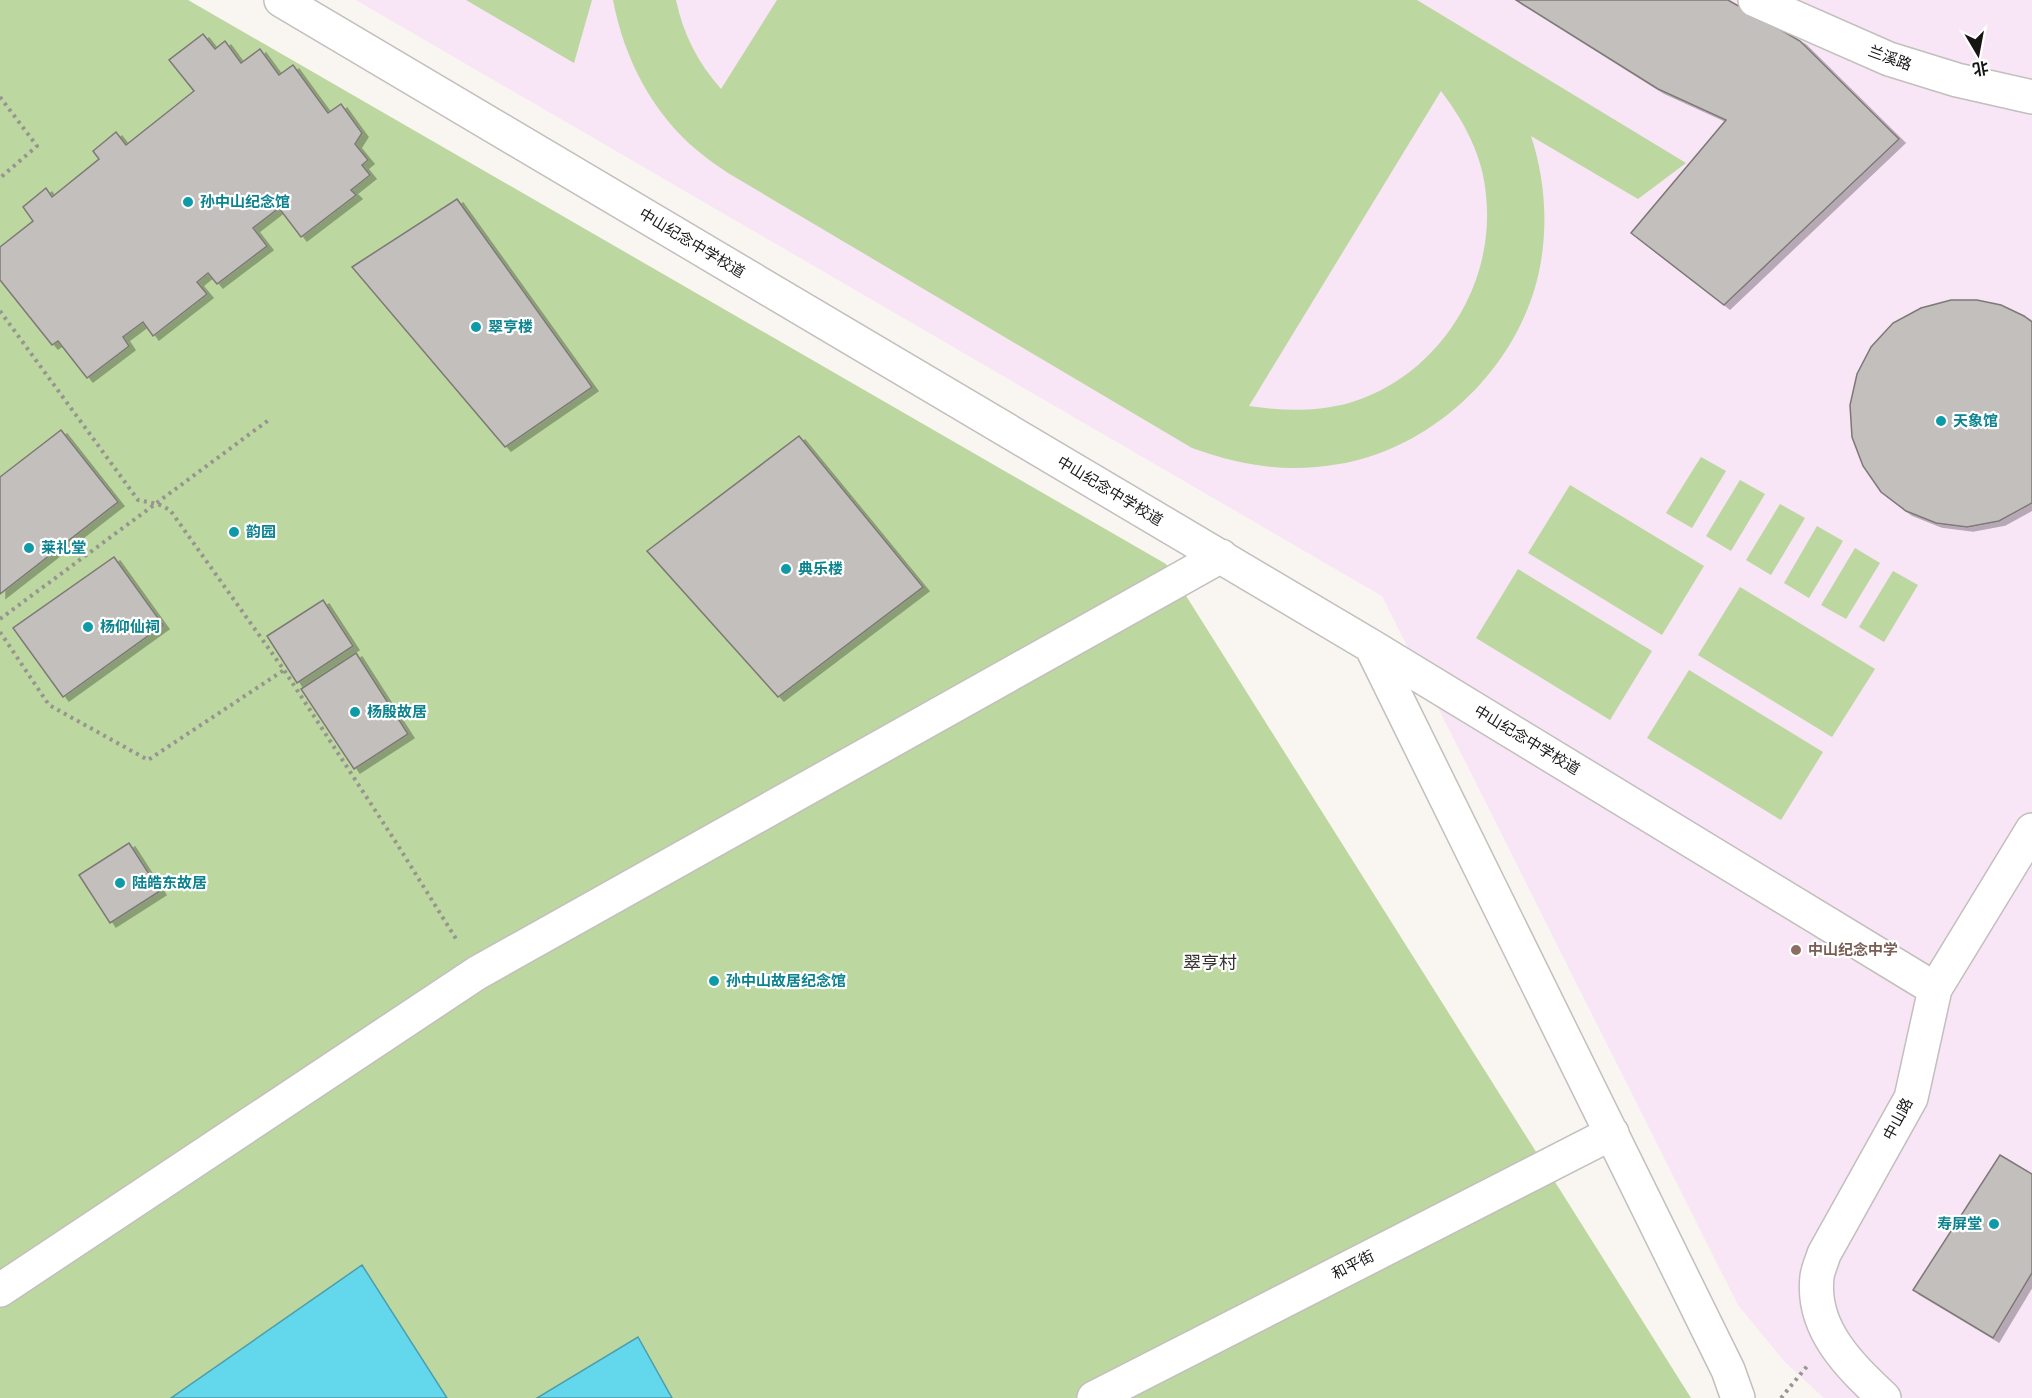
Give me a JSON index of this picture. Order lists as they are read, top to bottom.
{
  "streets": {
    "street": [
      "兰溪路",
      "中山纪念中学校道",
      "中山路",
      "和平街"
    ]
  },
  "crossings": [
    ["中山纪念中学校道", "中山路"]
  ],
  "districts": ["翠亨村"],
  "places": [
    "孙中山纪念馆",
    "翠亨楼",
    "天象馆",
    "韵园",
    "莱礼堂",
    "典乐楼",
    "杨仰仙祠",
    "杨殷故居",
    "陆皓东故居",
    "中山纪念中学",
    "孙中山故居纪念馆",
    "寿屏堂"
  ],
  "north": "bottom"
}
